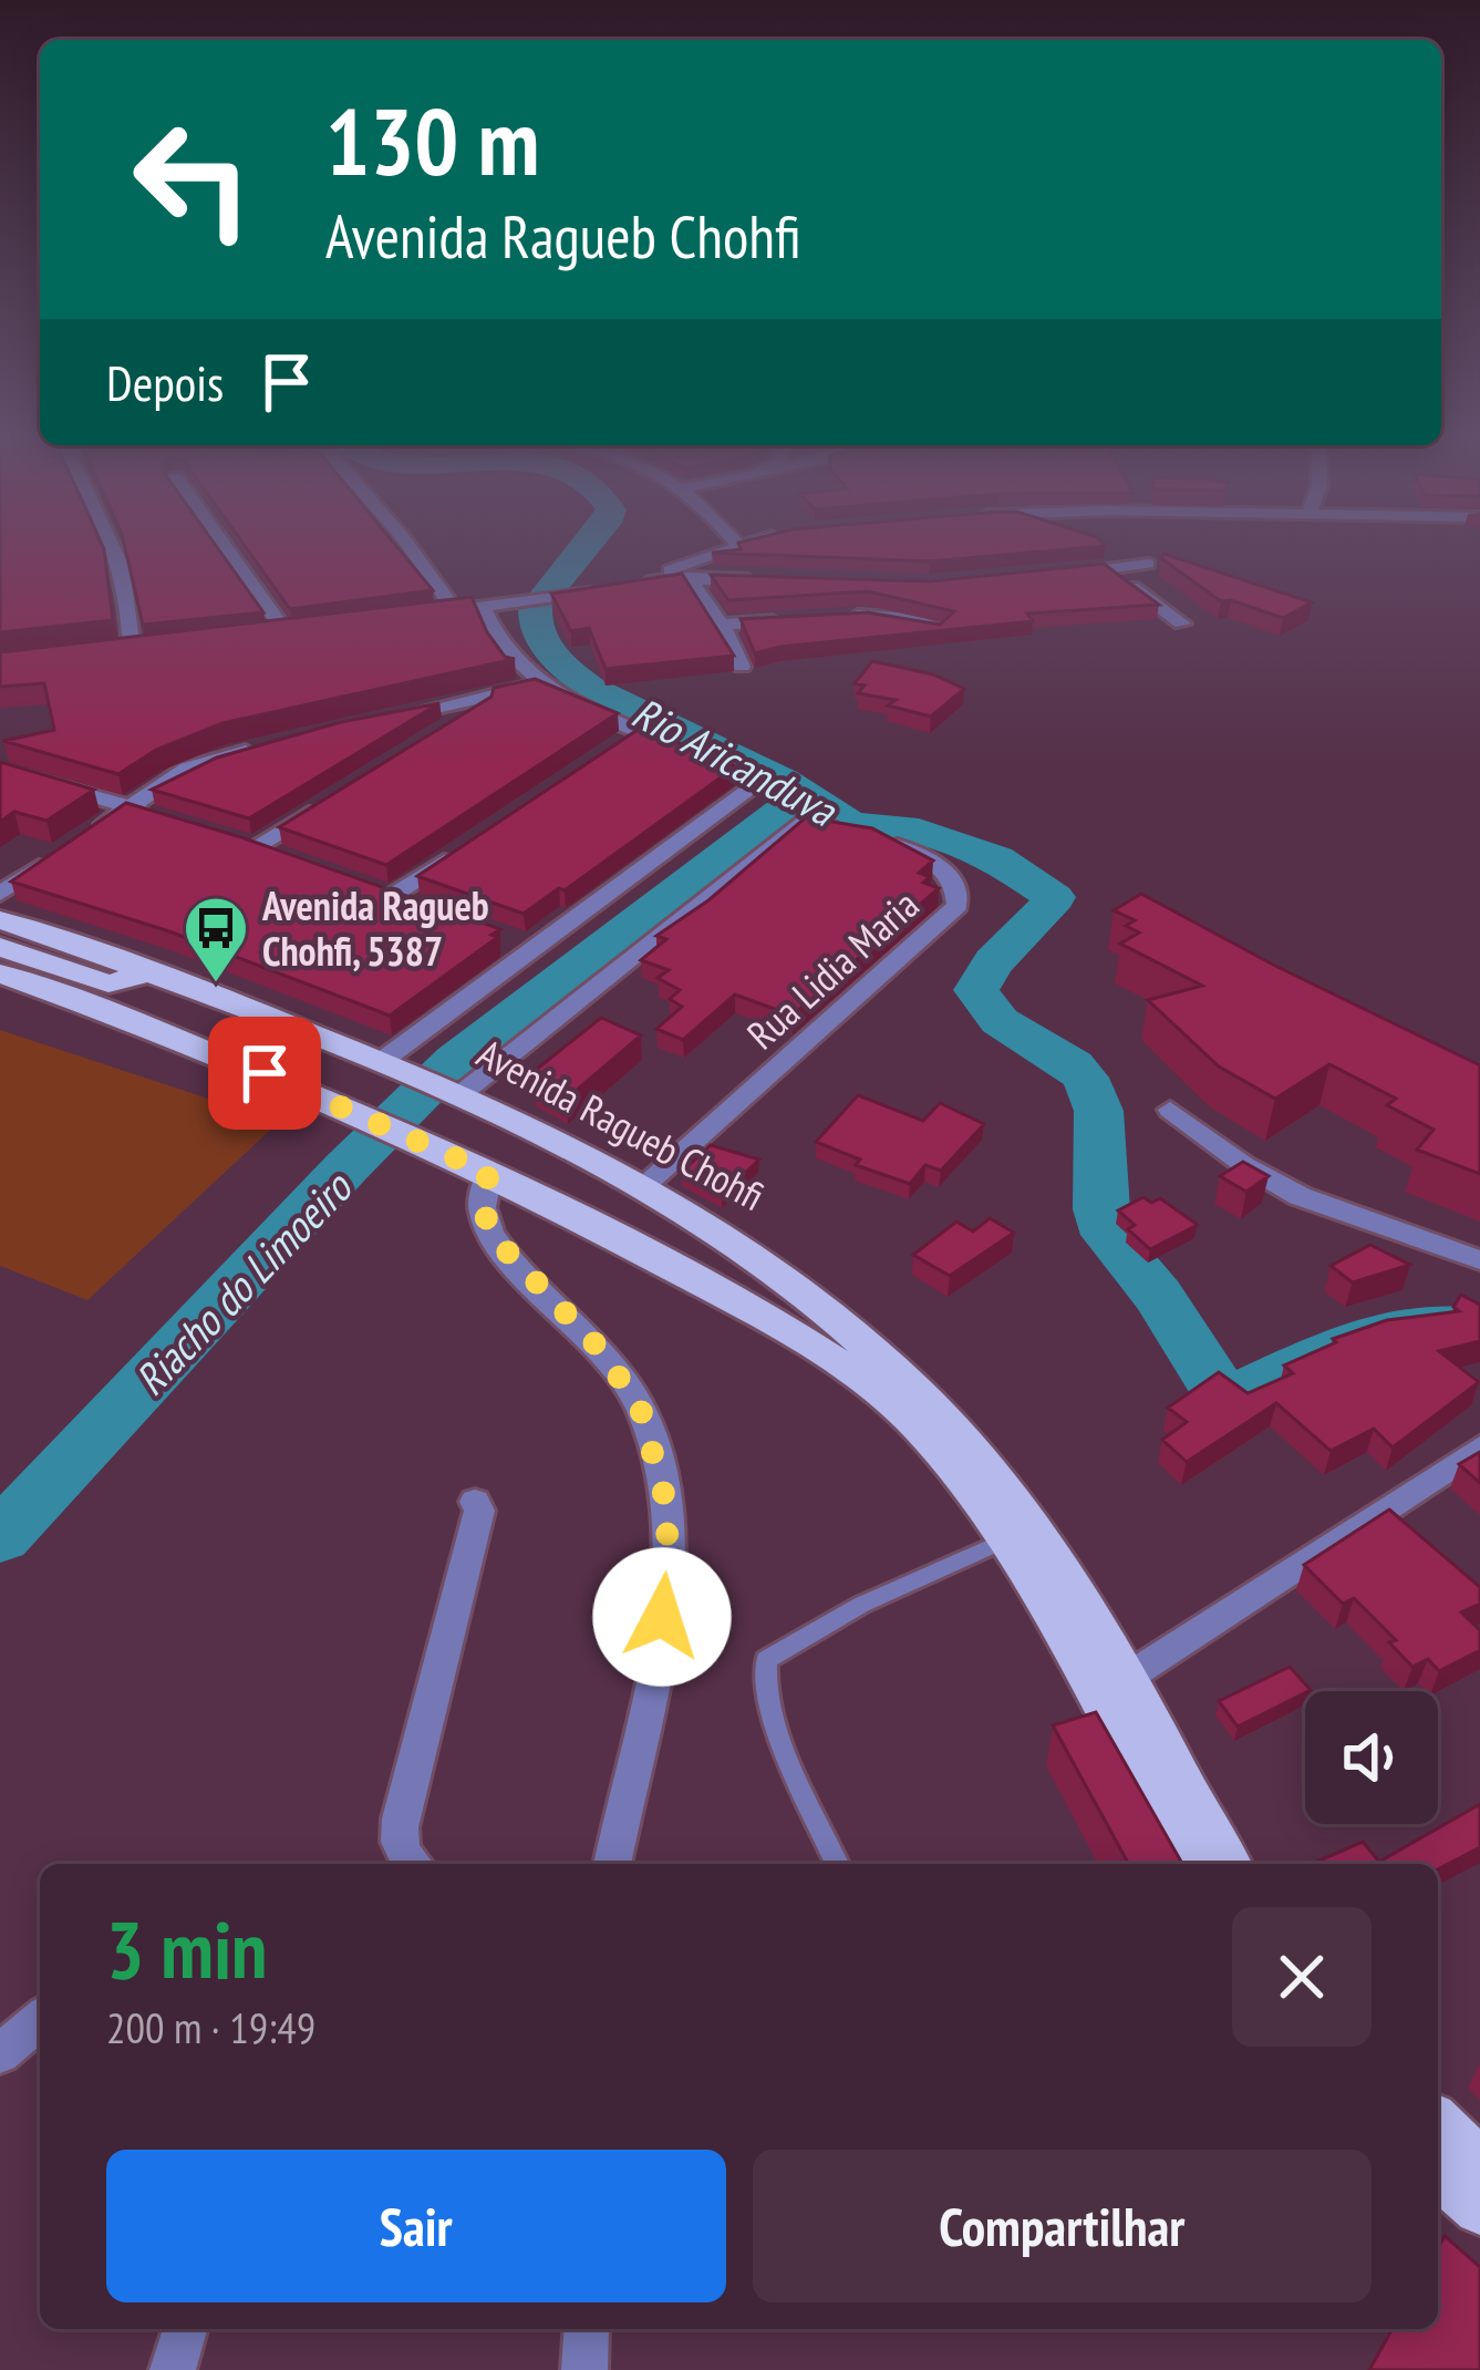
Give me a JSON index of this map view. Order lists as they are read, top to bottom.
{
  "streets": {
    "main road": ["Avenida Ragueb Chohfi"],
    "street": ["Rua Lidia Maria"]
  },
  "crossings": [
    ["Rua Lidia Maria", "Avenida Ragueb Chohfi"]
  ],
  "water": ["Rio Aricanduva", "Riacho do Limoeiro"],
  "places": {
    "bus stop": ["Avenida Ragueb Chohfi, 5387"]
  },
  "page": {
    "turn": ["130 m", "Avenida Ragueb Chohfi"],
    "then": "Depois",
    "heading": ["3 min", "200 m · 19:49"],
    "buttons": ["Sair", "Compartilhar"]
  }
}
